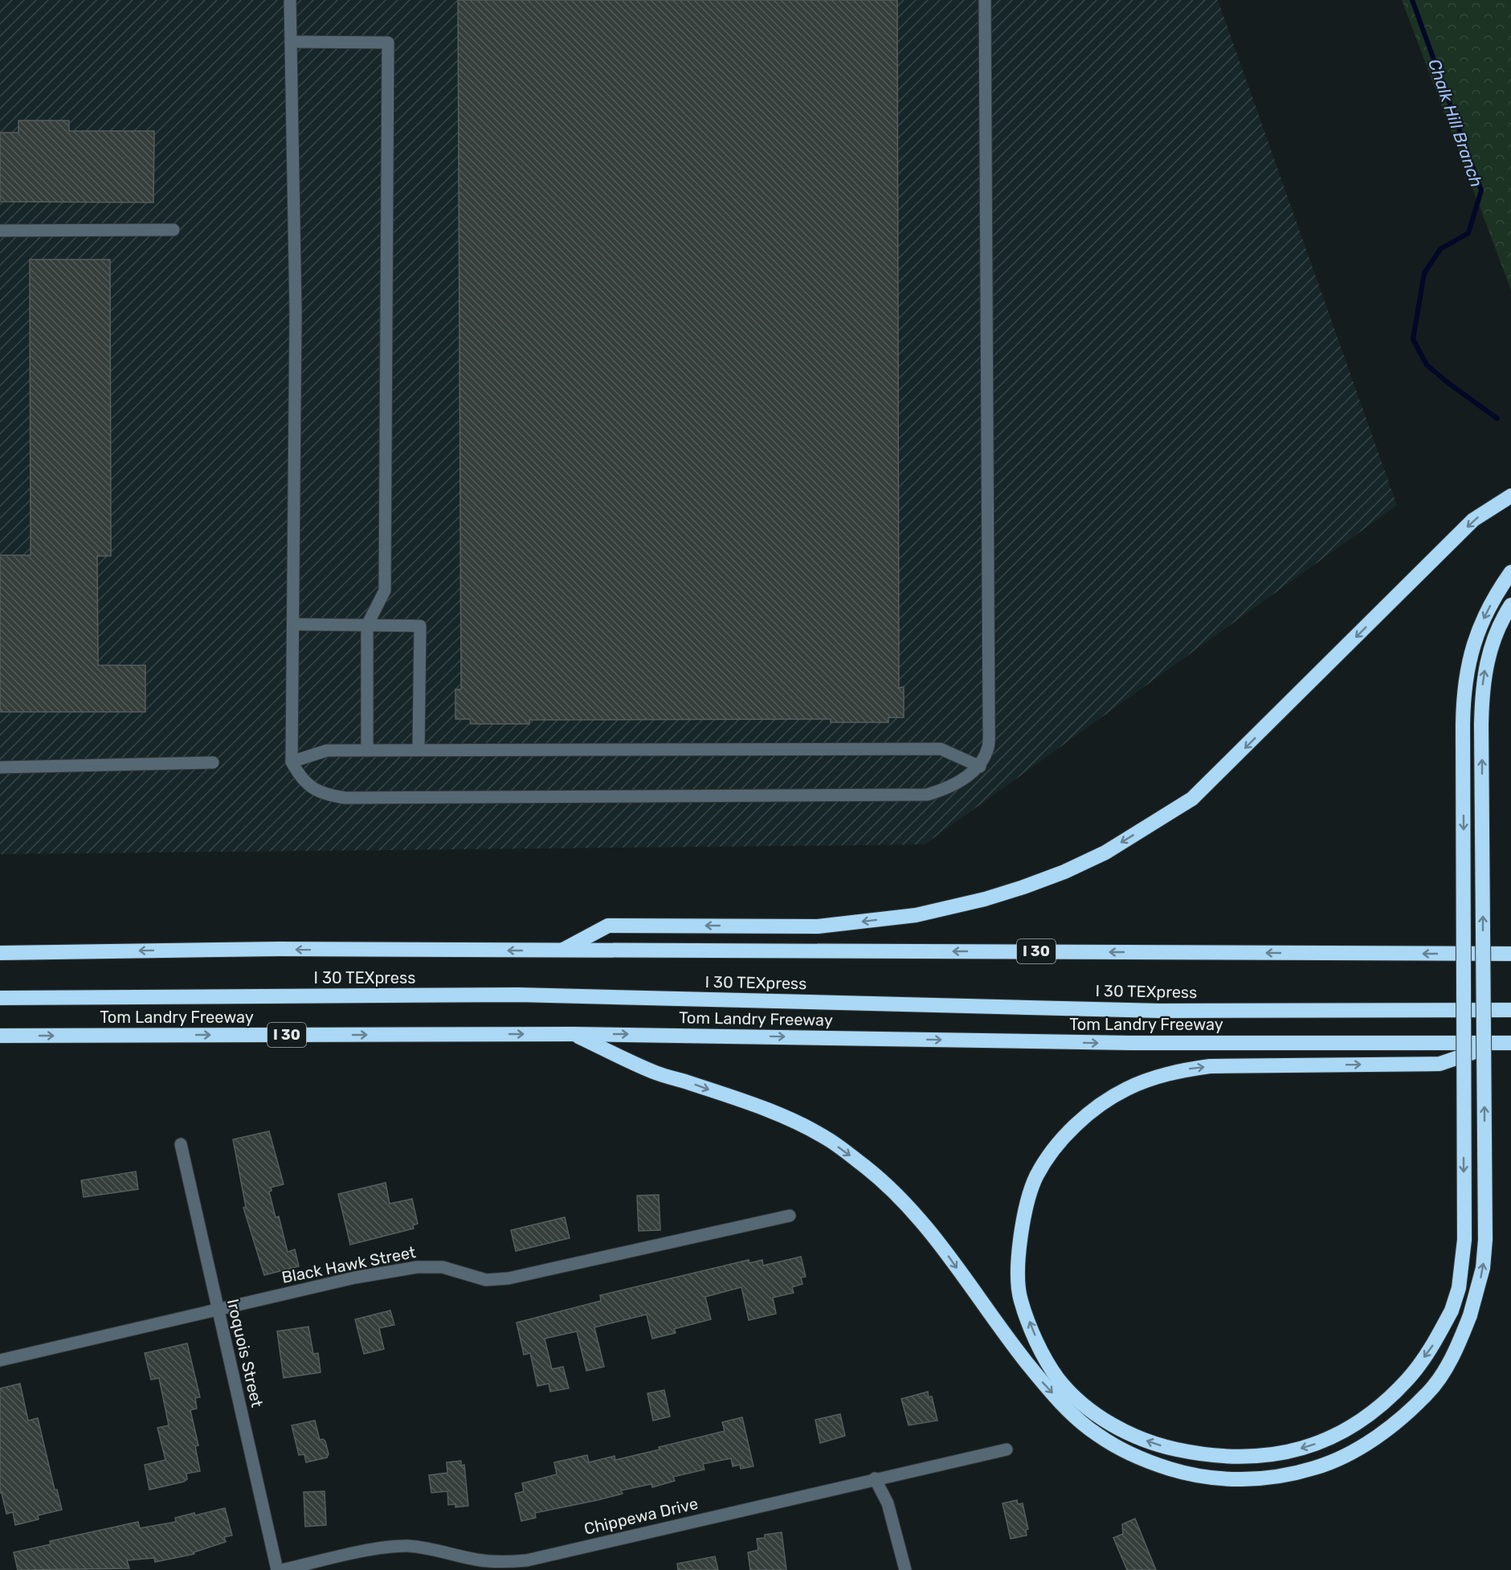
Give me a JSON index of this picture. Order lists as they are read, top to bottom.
{
  "streets": {
    "highway": ["I 30", "I 30 TEXpress", "Tom Landry Freeway"],
    "street": ["Black Hawk Street", "Iroquois Street", "Chippewa Drive"]
  },
  "crossings": [
    ["Black Hawk Street", "Iroquois Street"]
  ],
  "water": ["Chalk Hill Branch"]
}
